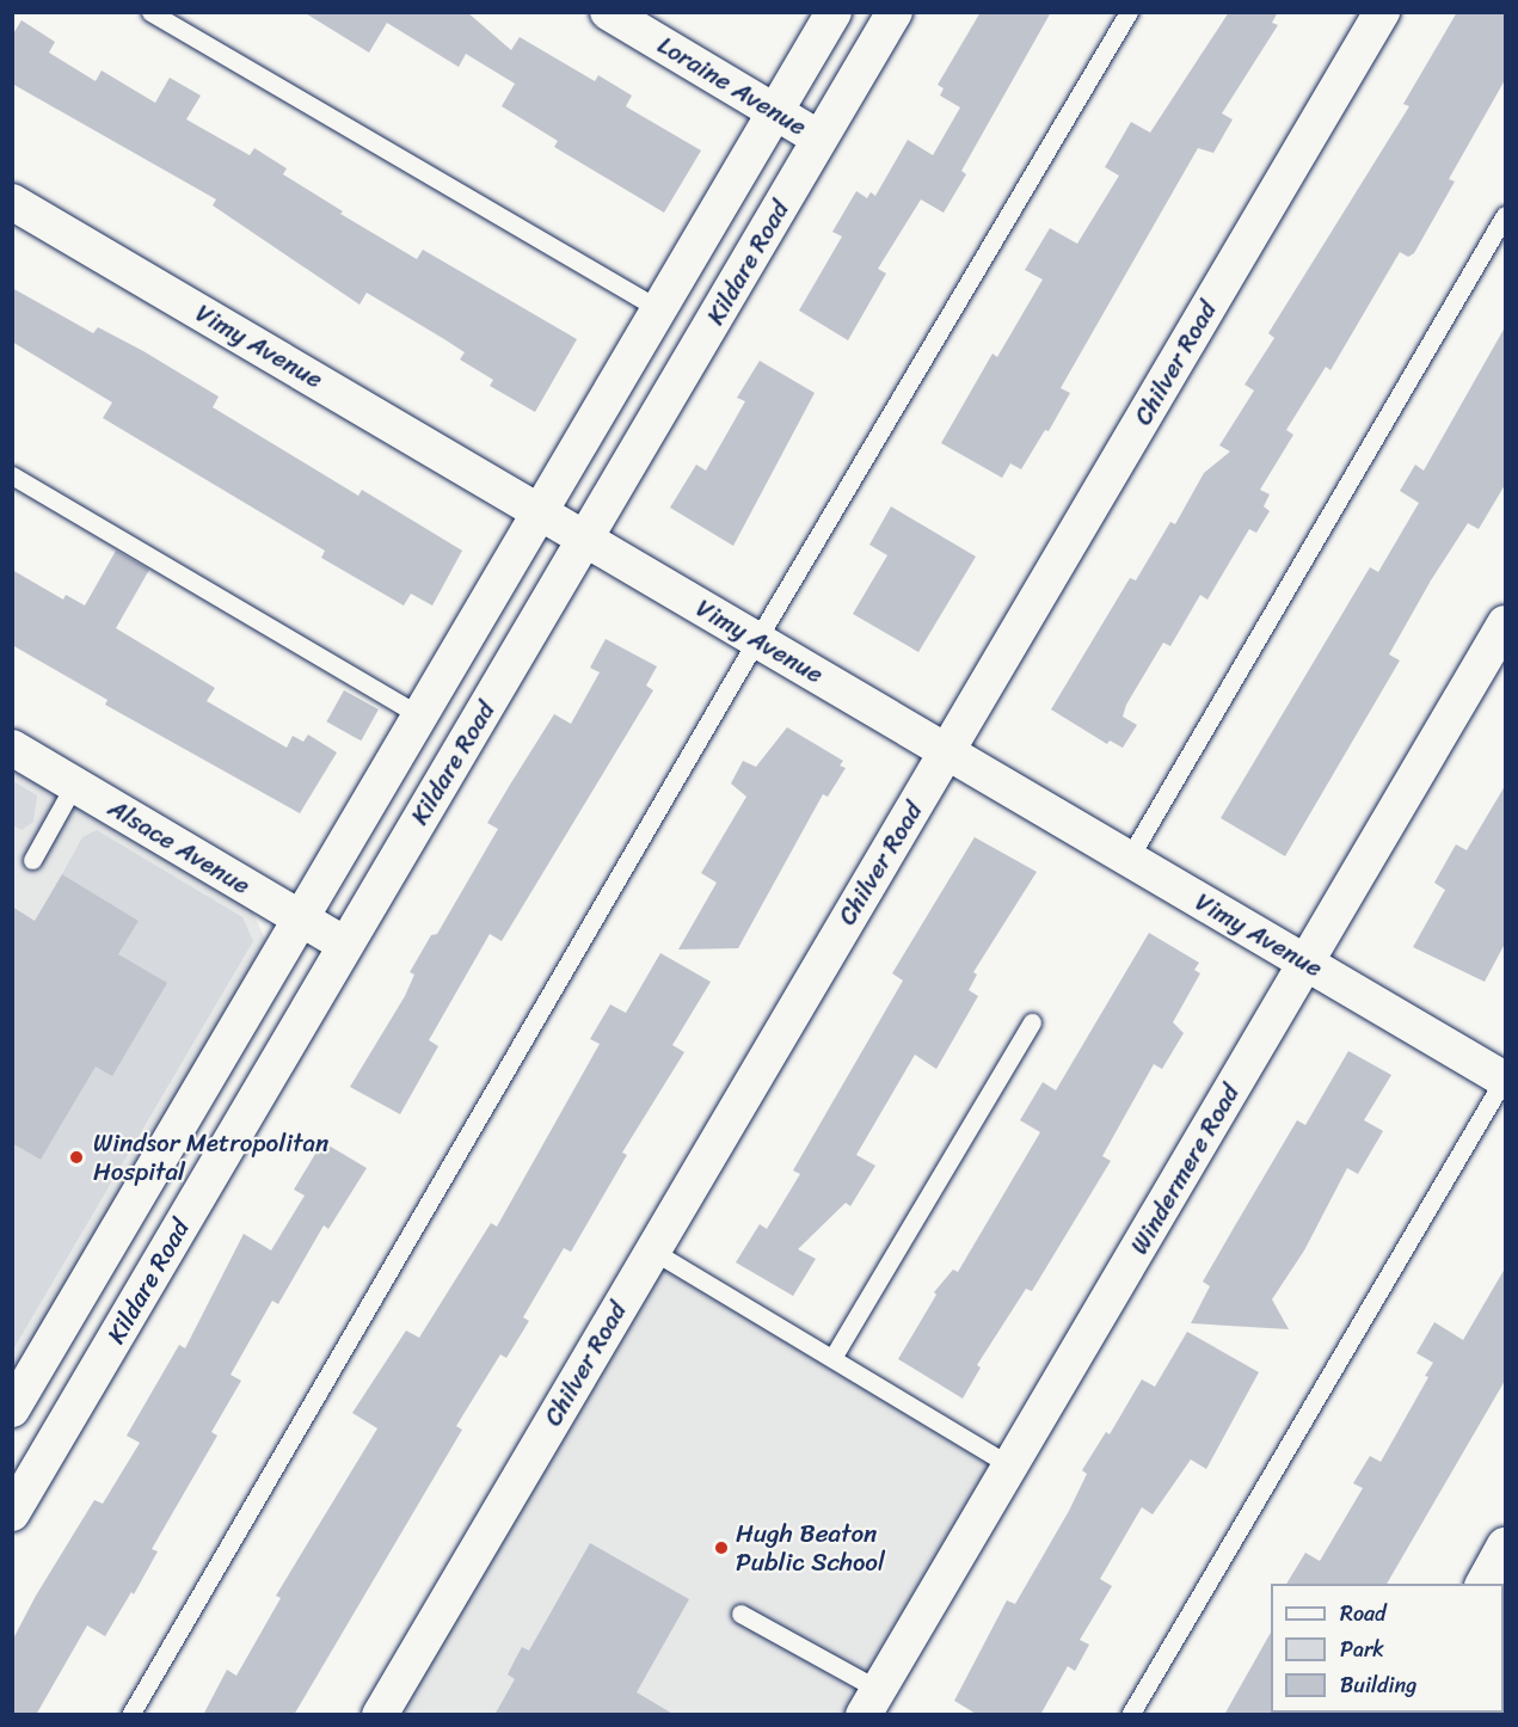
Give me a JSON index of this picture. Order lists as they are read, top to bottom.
{
  "streets": {
    "street": [
      "Loraine Avenue",
      "Kildare Road",
      "Vimy Avenue",
      "Chilver Road",
      "Alsace Avenue",
      "Windermere Road"
    ]
  },
  "crossings": [
    ["Loraine Avenue", "Kildare Road"],
    ["Kildare Road", "Vimy Avenue"],
    ["Kildare Road", "Alsace Avenue"],
    ["Vimy Avenue", "Chilver Road"],
    ["Vimy Avenue", "Windermere Road"]
  ],
  "places": ["Windsor Metropolitan Hospital", "Hugh Beaton Public School"],
  "legend": ["Road", "Park", "Building"]
}
